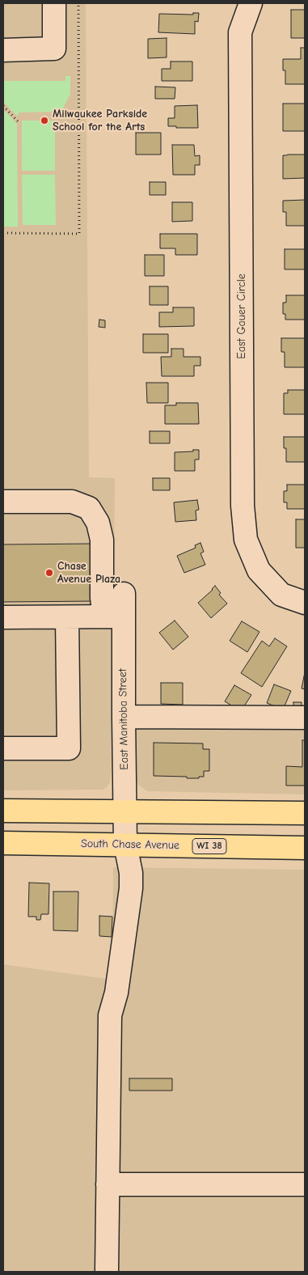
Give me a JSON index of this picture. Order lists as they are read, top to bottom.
{
  "streets": {
    "main road": ["South Chase Avenue", "WI 38"],
    "street": ["East Gauer Circle", "East Manitoba Street"]
  },
  "crossings": [
    ["East Manitoba Street", "South Chase Avenue"]
  ],
  "places": ["Milwaukee Parkside School for the Arts", "Chase Avenue Plaza"]
}
